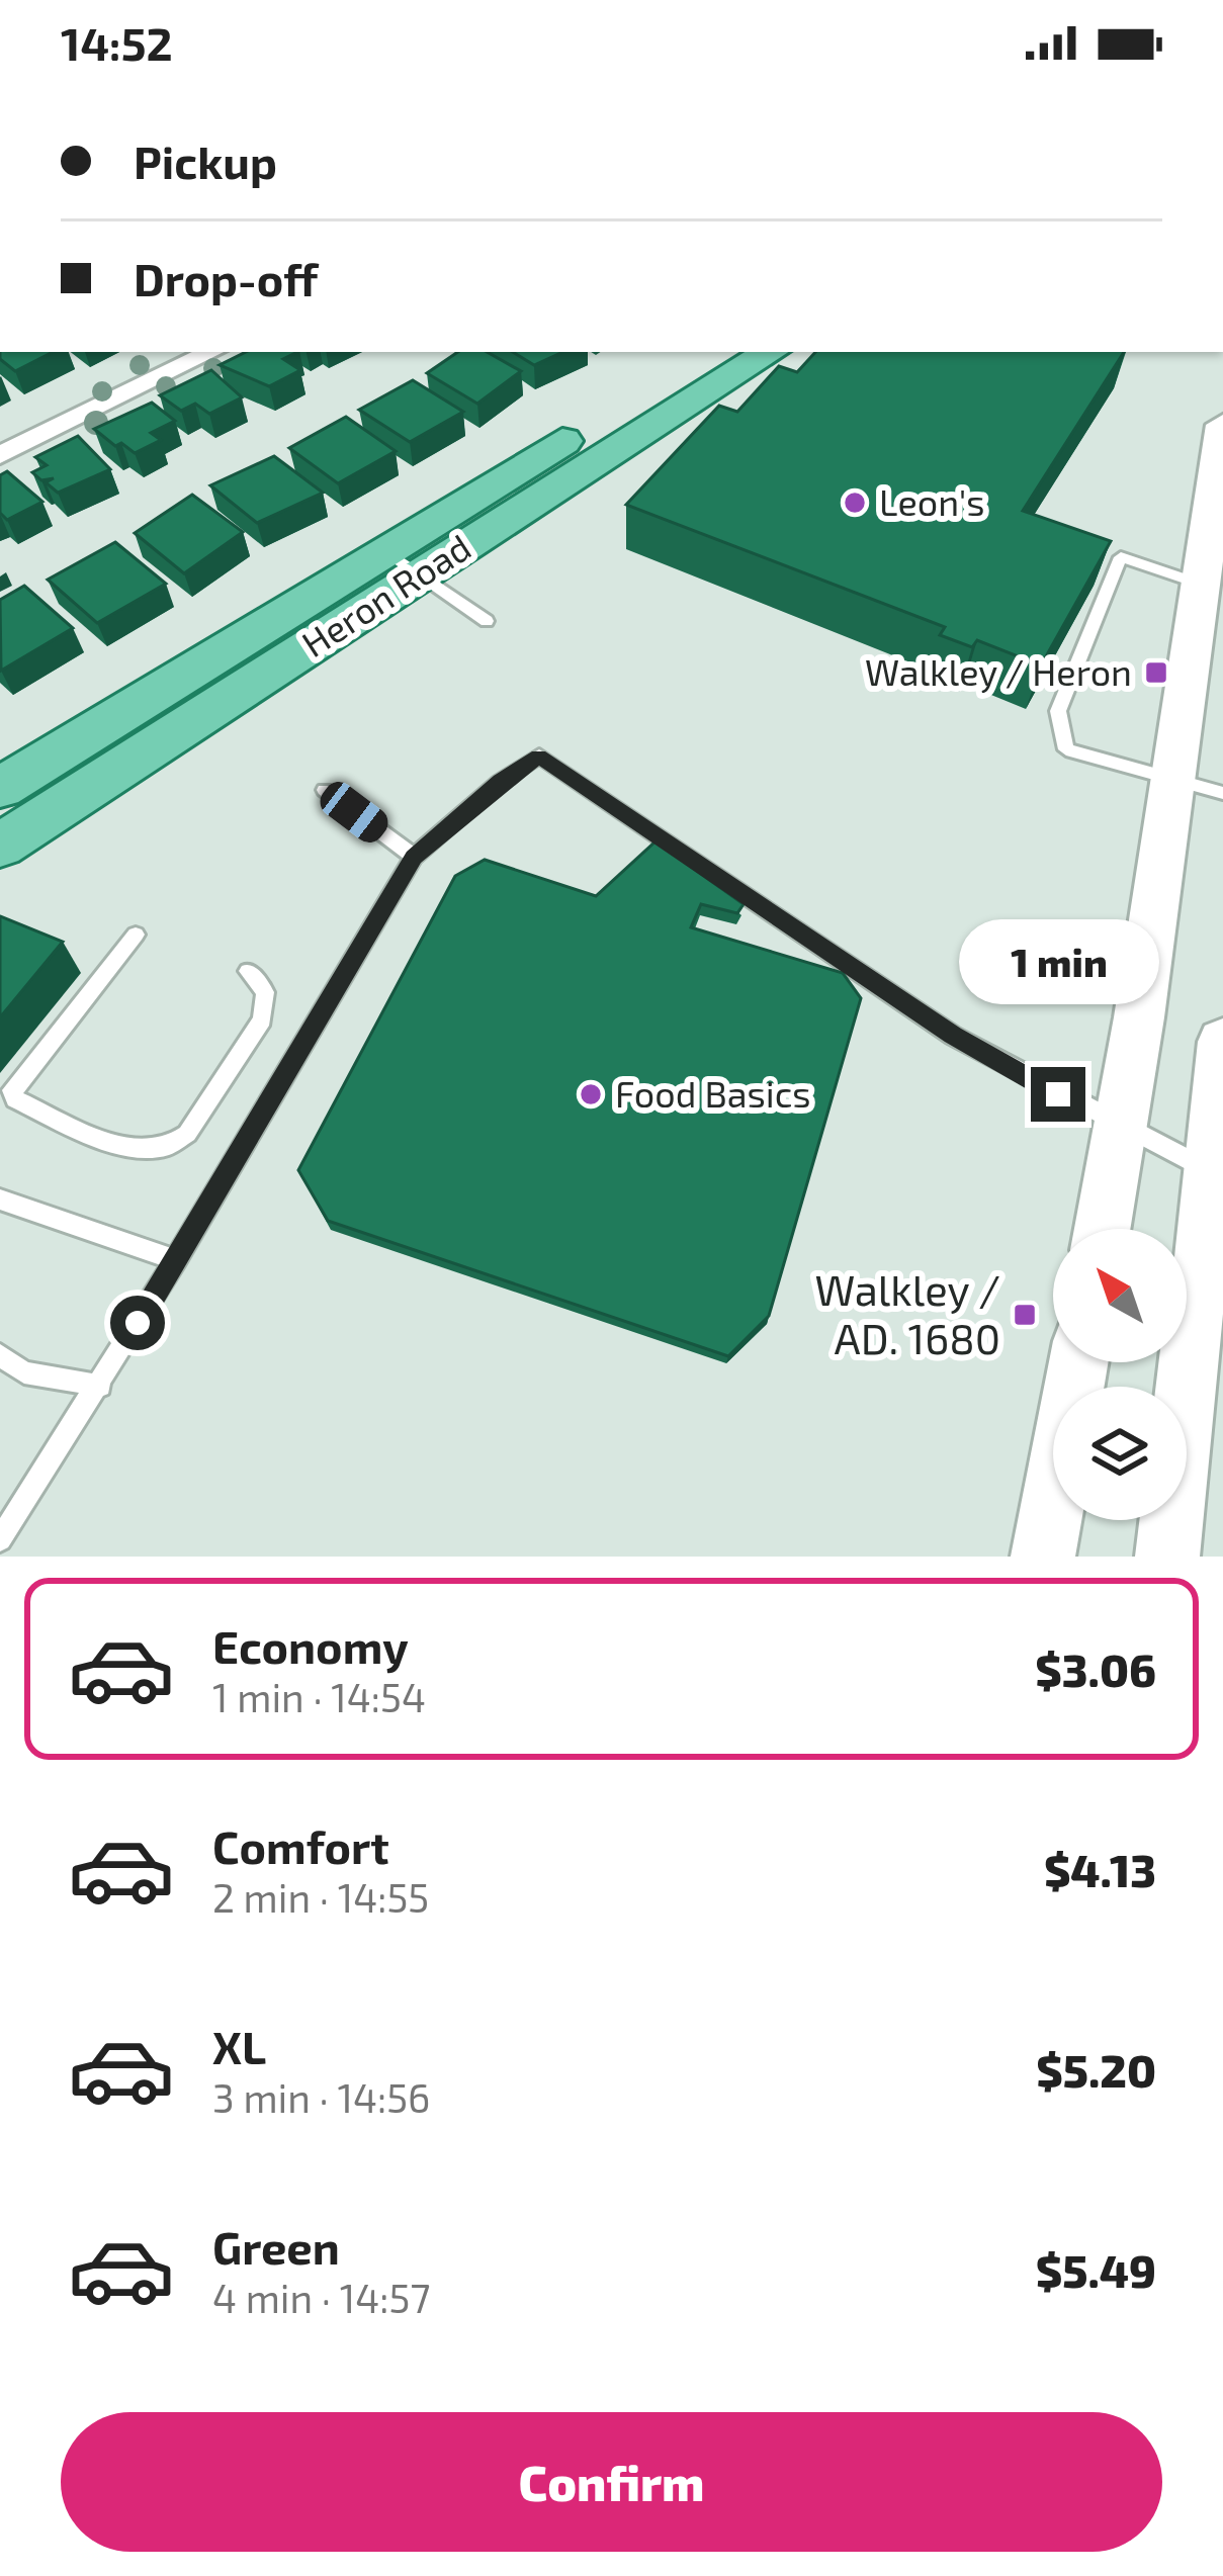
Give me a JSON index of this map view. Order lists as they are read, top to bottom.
{
  "streets": {
    "main road": ["Heron Road"]
  },
  "places": {
    "other": ["Leon's", "Food Basics"],
    "transit": ["Walkley / Heron", "Walkley / AD. 1680"]
  },
  "north": "top left",
  "page": {
    "status": "14:52",
    "banner": ["Pickup", "Drop-off"],
    "bubble": "1 min",
    "list": [
      {
        "name": "Economy",
        "note": "1 min · 14:54",
        "value": "$3.06"
      },
      {
        "name": "Comfort",
        "note": "2 min · 14:55",
        "value": "$4.13"
      },
      {
        "name": "XL",
        "note": "3 min · 14:56",
        "value": "$5.20"
      },
      {
        "name": "Green",
        "note": "4 min · 14:57",
        "value": "$5.49"
      }
    ],
    "buttons": "Confirm"
  }
}
